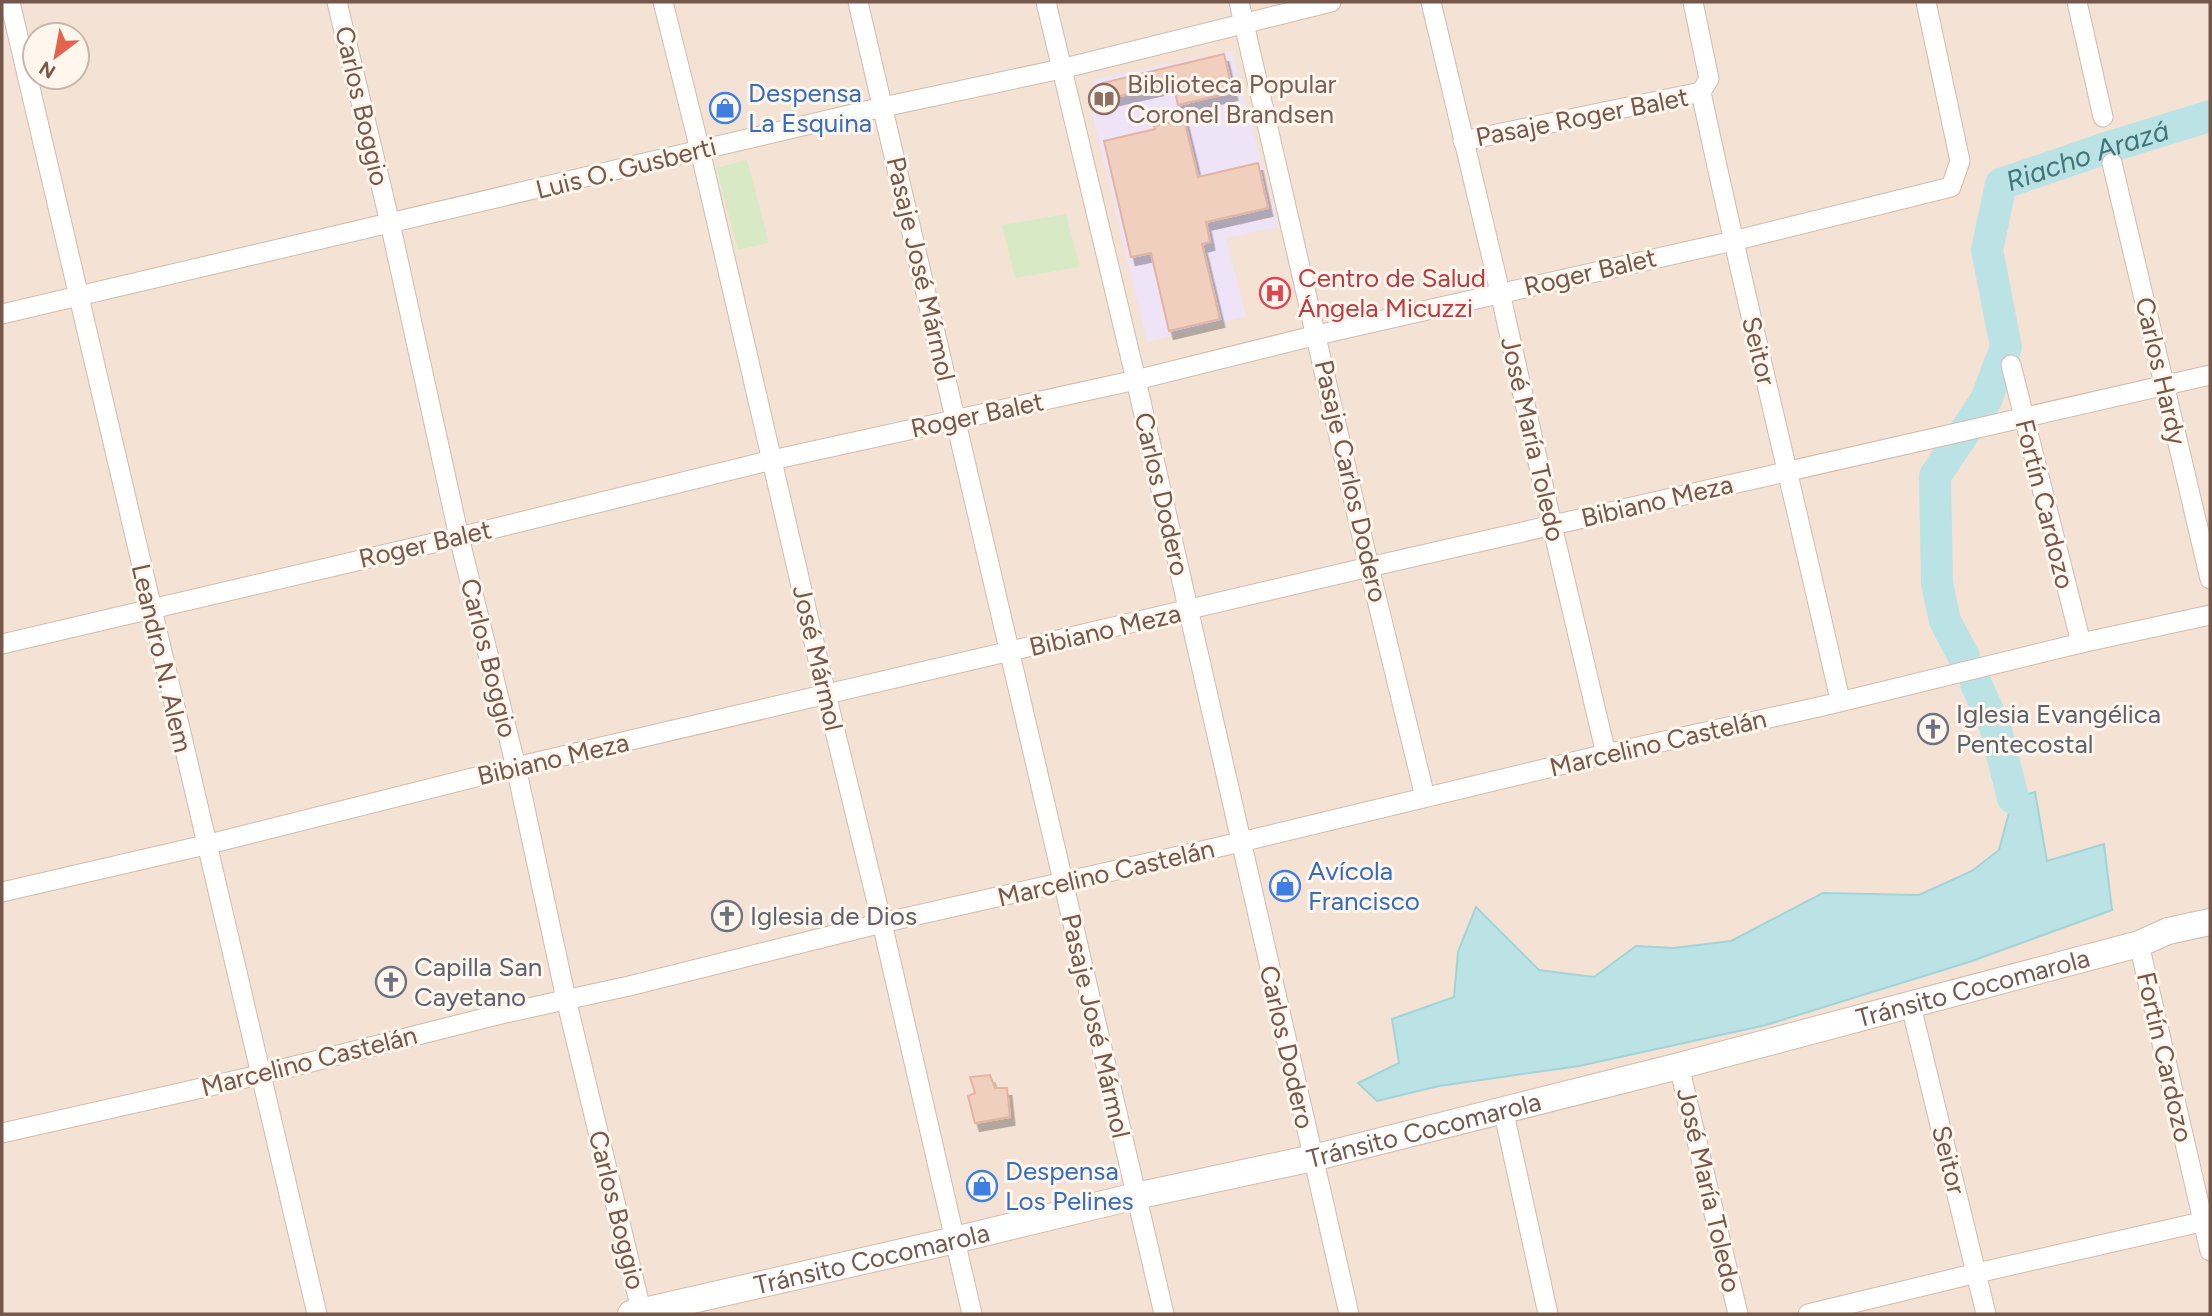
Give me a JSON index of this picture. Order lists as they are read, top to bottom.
{
  "streets": {
    "street": [
      "Carlos Boggio",
      "Pasaje Roger Balet",
      "Luis O. Gusberti",
      "Pasaje José Mármol",
      "Roger Balet",
      "Seitor",
      "Carlos Hardy",
      "José María Toledo",
      "Pasaje Carlos Dodero",
      "Carlos Dodero",
      "Bibiano Meza",
      "Fortín Cardozo",
      "Leandro N. Alem",
      "José Mármol",
      "Marcelino Castelán",
      "Tránsito Cocomarola"
    ]
  },
  "crossings": [
    ["Carlos Boggio", "Luis O. Gusberti"],
    ["Carlos Boggio", "Roger Balet"],
    ["Carlos Boggio", "Bibiano Meza"],
    ["Carlos Boggio", "Marcelino Castelán"],
    ["Carlos Boggio", "Tránsito Cocomarola"],
    ["Pasaje Roger Balet", "Seitor"],
    ["Pasaje Roger Balet", "José María Toledo"],
    ["Luis O. Gusberti", "Pasaje José Mármol"],
    ["Luis O. Gusberti", "Pasaje Carlos Dodero"],
    ["Luis O. Gusberti", "Carlos Dodero"],
    ["Luis O. Gusberti", "Leandro N. Alem"],
    ["Luis O. Gusberti", "José Mármol"],
    ["Pasaje José Mármol", "Roger Balet"],
    ["Pasaje José Mármol", "Bibiano Meza"],
    ["Pasaje José Mármol", "Marcelino Castelán"],
    ["Pasaje José Mármol", "Tránsito Cocomarola"],
    ["Roger Balet", "Seitor"],
    ["Roger Balet", "José María Toledo"],
    ["Roger Balet", "Pasaje Carlos Dodero"],
    ["Roger Balet", "Carlos Dodero"],
    ["Roger Balet", "Leandro N. Alem"],
    ["Roger Balet", "José Mármol"],
    ["Seitor", "Bibiano Meza"],
    ["Seitor", "Marcelino Castelán"],
    ["Seitor", "Tránsito Cocomarola"],
    ["Carlos Hardy", "Bibiano Meza"],
    ["José María Toledo", "Bibiano Meza"],
    ["José María Toledo", "Marcelino Castelán"],
    ["José María Toledo", "Tránsito Cocomarola"],
    ["Pasaje Carlos Dodero", "Bibiano Meza"],
    ["Pasaje Carlos Dodero", "Marcelino Castelán"],
    ["Carlos Dodero", "Bibiano Meza"],
    ["Carlos Dodero", "Marcelino Castelán"],
    ["Carlos Dodero", "Tránsito Cocomarola"],
    ["Bibiano Meza", "Fortín Cardozo"],
    ["Bibiano Meza", "Leandro N. Alem"],
    ["Bibiano Meza", "José Mármol"],
    ["Fortín Cardozo", "Marcelino Castelán"],
    ["Fortín Cardozo", "Tránsito Cocomarola"],
    ["Leandro N. Alem", "Marcelino Castelán"],
    ["José Mármol", "Marcelino Castelán"],
    ["José Mármol", "Tránsito Cocomarola"]
  ],
  "water": ["Riacho Arazá"],
  "places": {
    "library": ["Biblioteca Popular Coronel Brandsen"],
    "shop": ["Despensa La Esquina", "Avícola Francisco", "Despensa Los Pelines"],
    "hospital": ["Centro de Salud Ángela Micuzzi"],
    "church": ["Iglesia Evangélica Pentecostal", "Iglesia de Dios", "Capilla San Cayetano"]
  },
  "north": "bottom left"
}
